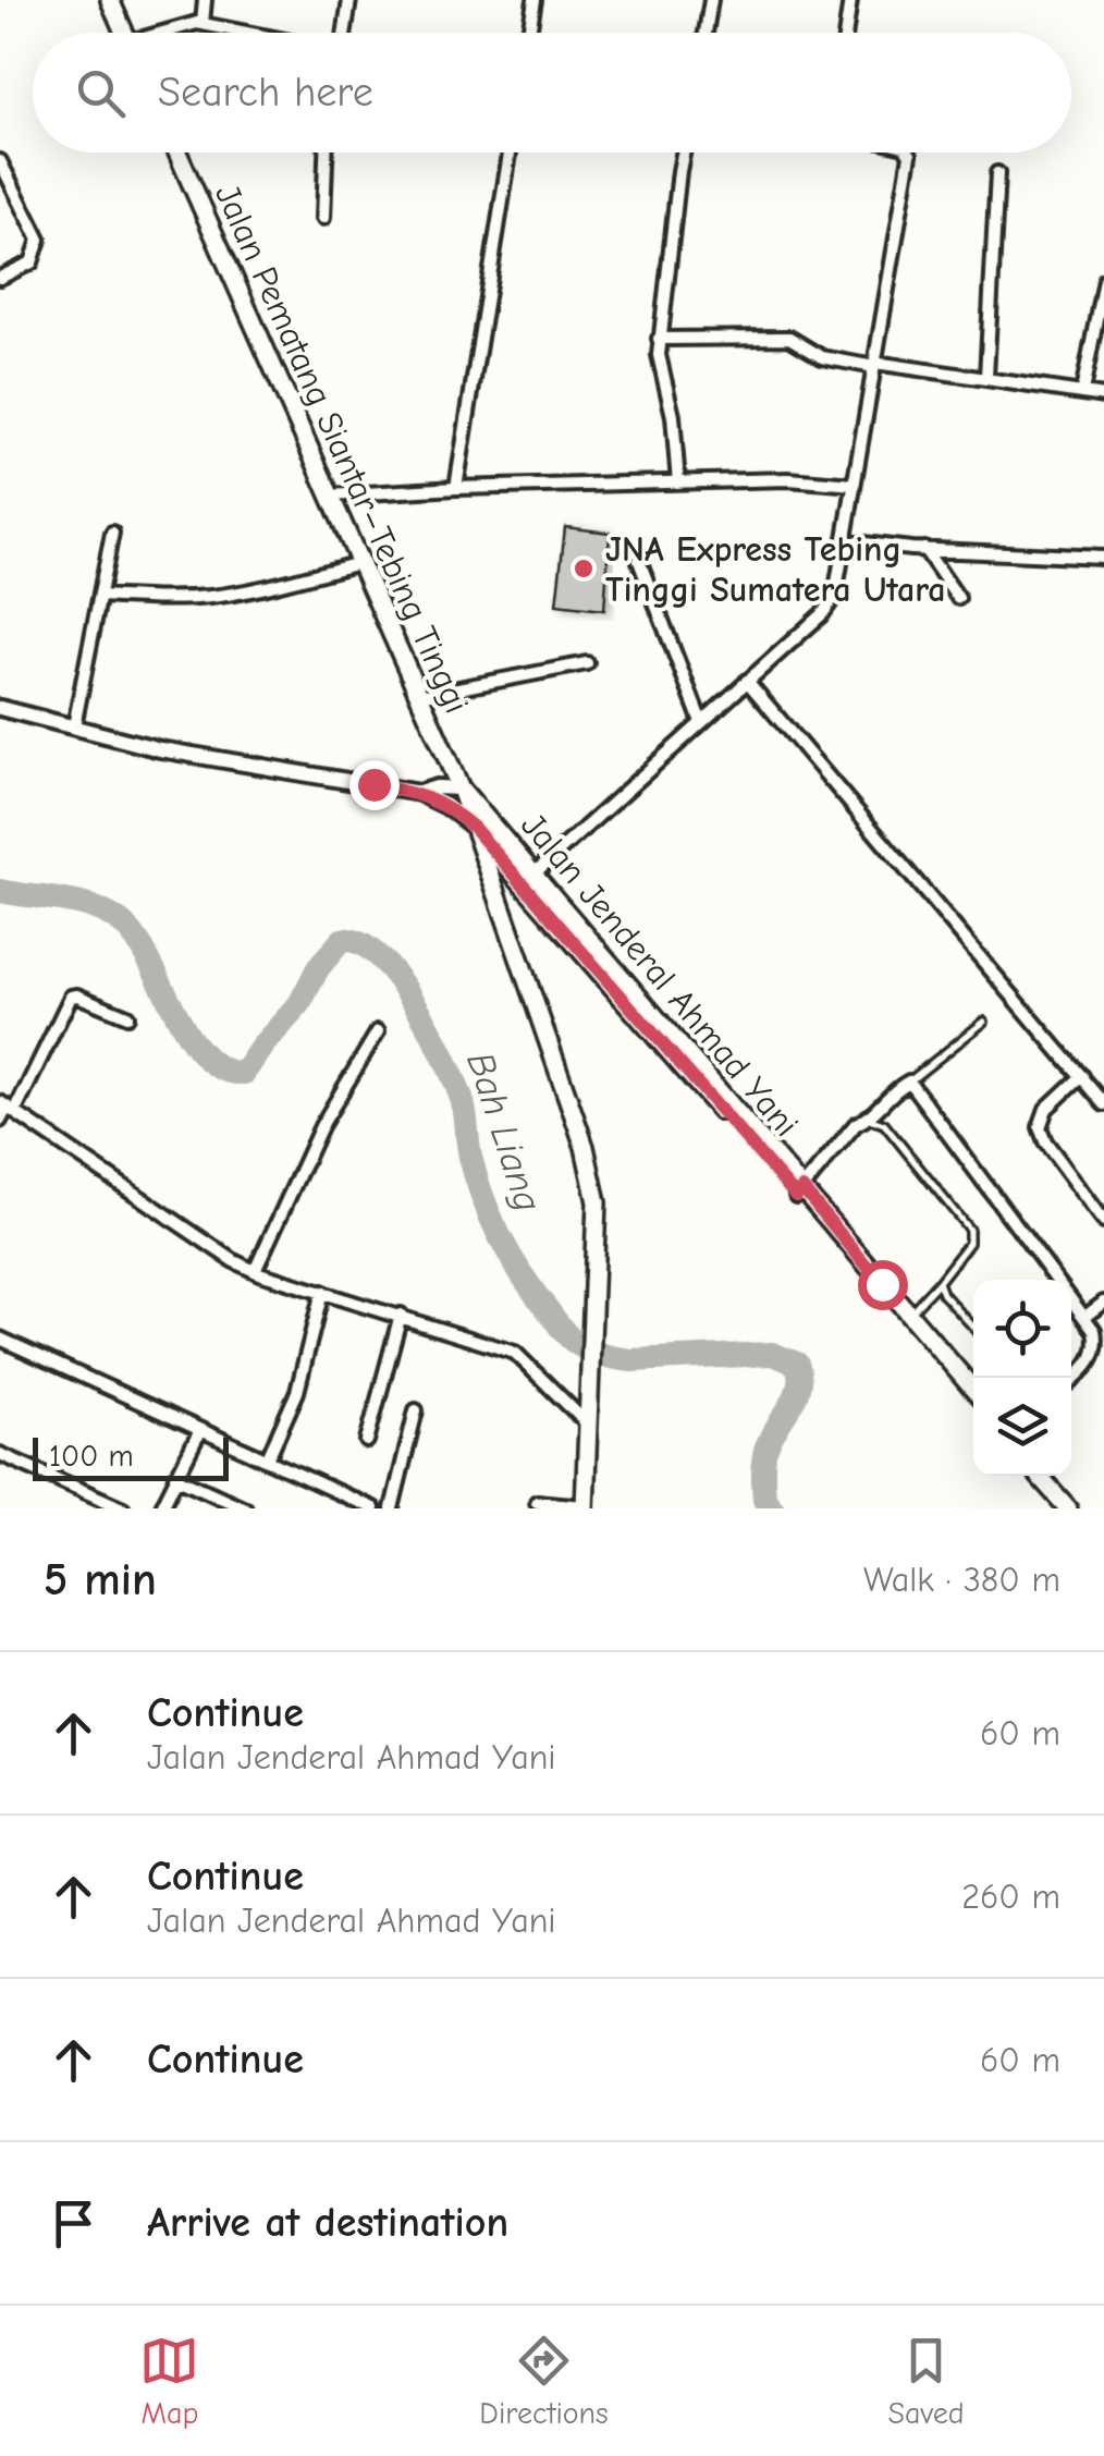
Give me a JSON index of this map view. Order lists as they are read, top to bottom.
{
  "streets": {
    "main road": ["Jalan Pematang Siantar–Tebing Tinggi", "Jalan Jenderal Ahmad Yani"]
  },
  "crossings": [
    ["Jalan Pematang Siantar–Tebing Tinggi", "Jalan Jenderal Ahmad Yani"]
  ],
  "water": ["Bah Liang"],
  "places": ["JNA Express Tebing Tinggi Sumatera Utara"],
  "scale_bar": "100 m",
  "page": {
    "search": "Search here",
    "scale": "100 m",
    "heading": ["5 min", "Walk · 380 m"],
    "list": [
      ["Continue", "Jalan Jenderal Ahmad Yani", "60 m"],
      ["Continue", "Jalan Jenderal Ahmad Yani", "260 m"],
      ["Continue", "60 m"],
      "Arrive at destination"
    ],
    "nav": ["Map", "Directions", "Saved"]
  }
}
